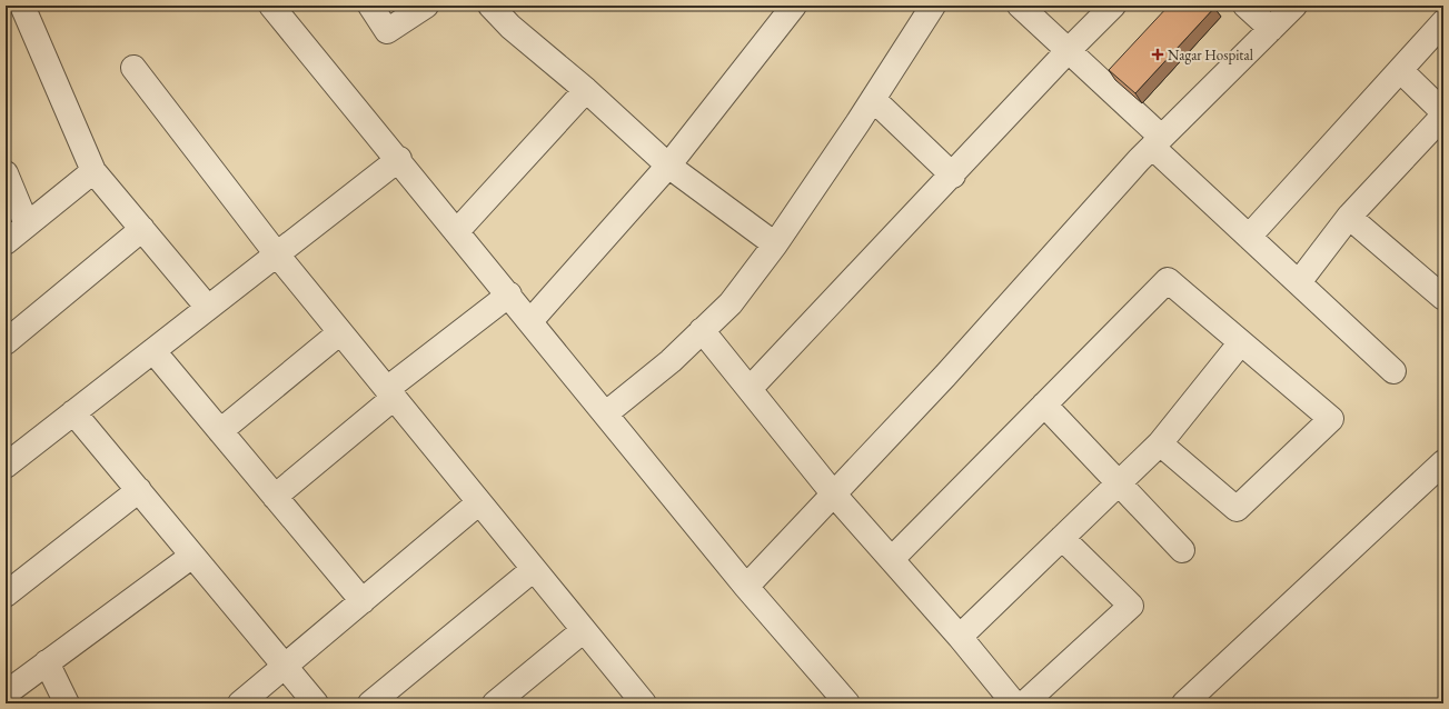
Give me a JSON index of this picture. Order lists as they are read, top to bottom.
{
  "places": {
    "health": ["Nagar Hospital"]
  }
}
